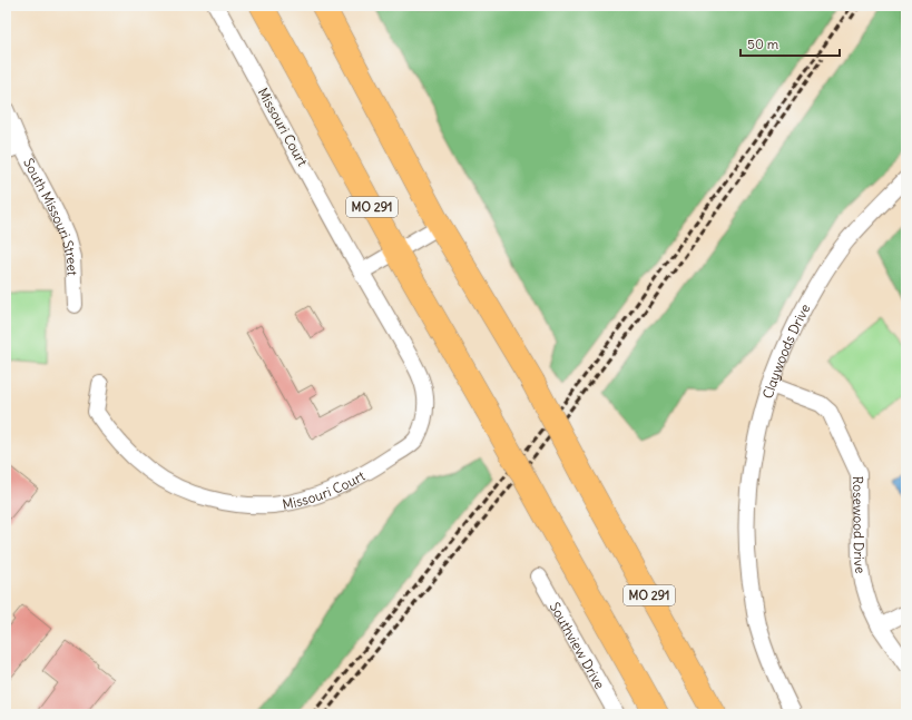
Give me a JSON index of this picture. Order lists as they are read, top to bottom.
{
  "streets": {
    "highway": ["MO 291"],
    "street": [
      "Missouri Court",
      "South Missouri Street",
      "Claywoods Drive",
      "Rosewood Drive",
      "Southview Drive"
    ]
  },
  "crossings": [
    ["Claywoods Drive", "Rosewood Drive"]
  ],
  "scale_bar": "50 m"
}
